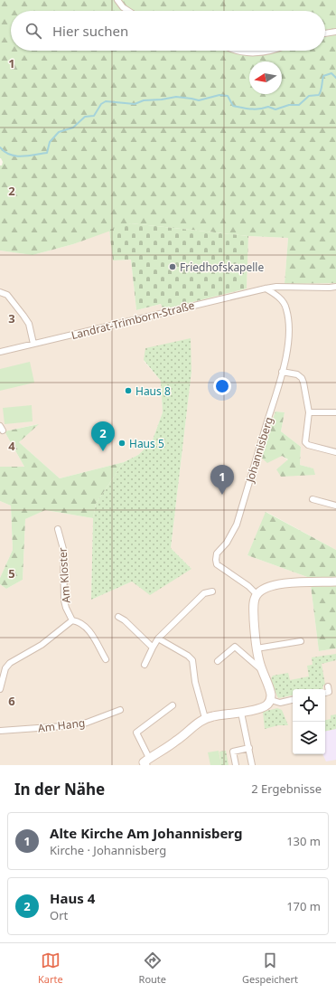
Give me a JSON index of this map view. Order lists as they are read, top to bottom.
{
  "streets": {
    "street": [
      "Landrat-Trimborn-Straße",
      "Johannisberg",
      "Am Kloster",
      "Am Hang"
    ]
  },
  "crossings": [
    ["Landrat-Trimborn-Straße", "Johannisberg"]
  ],
  "places": ["Friedhofskapelle", "Haus 8", "Haus 5"],
  "north": "left",
  "page": {
    "search": "Hier suchen",
    "pins": ["2", "1"],
    "heading": ["In der Nähe", "2 Ergebnisse"],
    "list": [
      {
        "mark": "1",
        "name": "Alte Kirche Am Johannisberg",
        "note": "Kirche · Johannisberg",
        "value": "130 m"
      },
      {
        "mark": "2",
        "name": "Haus 4",
        "note": "Ort",
        "value": "170 m"
      }
    ],
    "nav": ["Karte", "Route", "Gespeichert"]
  },
  "grid": {
    "rows": [
      "1",
      "2",
      "3",
      "4",
      "5",
      "6"
    ]
  }
}
